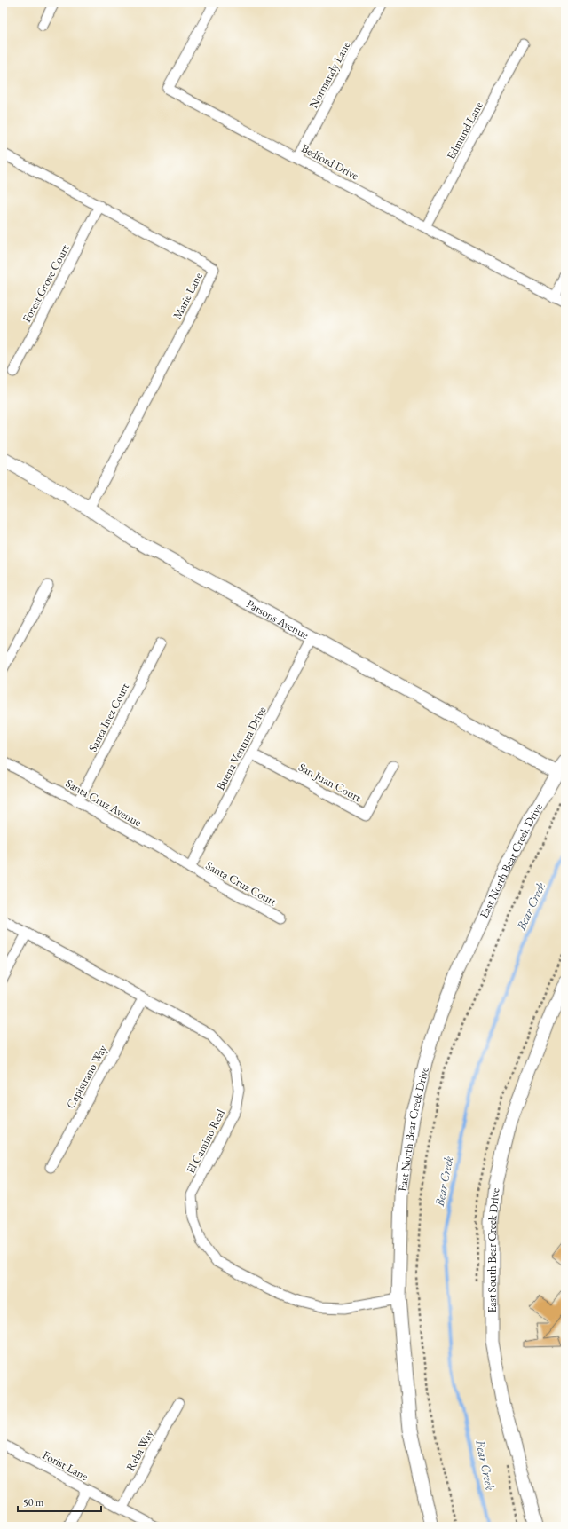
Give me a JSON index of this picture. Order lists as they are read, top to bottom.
{
  "streets": {
    "street": [
      "Normandy Lane",
      "Edmund Lane",
      "Bedford Drive",
      "Forest Grove Court",
      "Marie Lane",
      "Parsons Avenue",
      "Santa Inez Court",
      "Buena Ventura Drive",
      "San Juan Court",
      "Santa Cruz Avenue",
      "East North Bear Creek Drive",
      "Santa Cruz Court",
      "Capistrano Way",
      "El Camino Real",
      "East South Bear Creek Drive",
      "Reba Way",
      "Forist Lane"
    ]
  },
  "crossings": [
    ["Normandy Lane", "Bedford Drive"],
    ["Edmund Lane", "Bedford Drive"],
    ["Forest Grove Court", "Marie Lane"],
    ["Marie Lane", "Parsons Avenue"],
    ["Parsons Avenue", "Buena Ventura Drive"],
    ["Parsons Avenue", "East North Bear Creek Drive"],
    ["Santa Inez Court", "Santa Cruz Avenue"],
    ["Buena Ventura Drive", "San Juan Court"],
    ["Buena Ventura Drive", "Santa Cruz Avenue"],
    ["Buena Ventura Drive", "Santa Cruz Court"],
    ["Santa Cruz Avenue", "Santa Cruz Court"],
    ["East North Bear Creek Drive", "El Camino Real"],
    ["Capistrano Way", "El Camino Real"],
    ["Reba Way", "Forist Lane"]
  ],
  "water": ["Bear Creek"],
  "scale_bar": "50 m"
}
